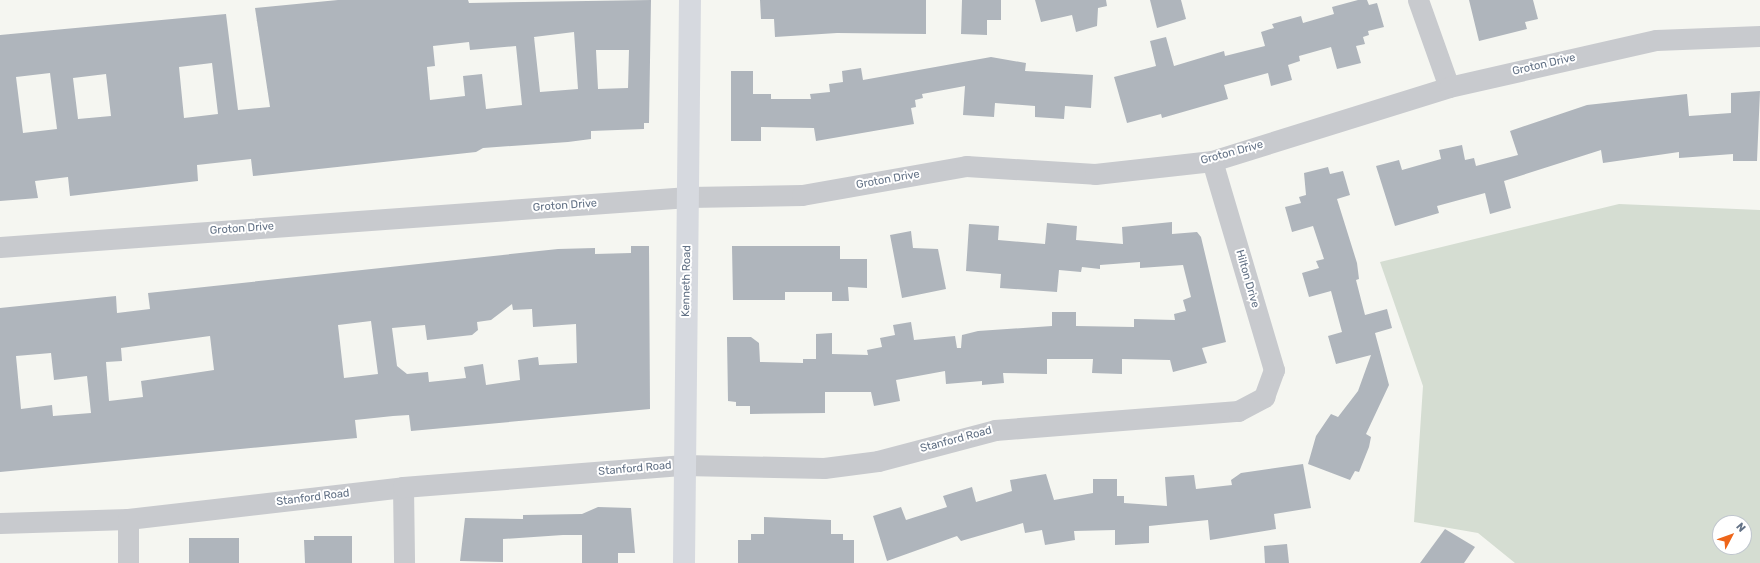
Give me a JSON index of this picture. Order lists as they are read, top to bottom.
{
  "streets": {
    "street": [
      "Groton Drive",
      "Hilton Drive",
      "Kenneth Road",
      "Stanford Road"
    ]
  },
  "crossings": [
    ["Groton Drive", "Hilton Drive"],
    ["Groton Drive", "Kenneth Road"],
    ["Hilton Drive", "Stanford Road"],
    ["Kenneth Road", "Stanford Road"]
  ],
  "north": "top right"
}
